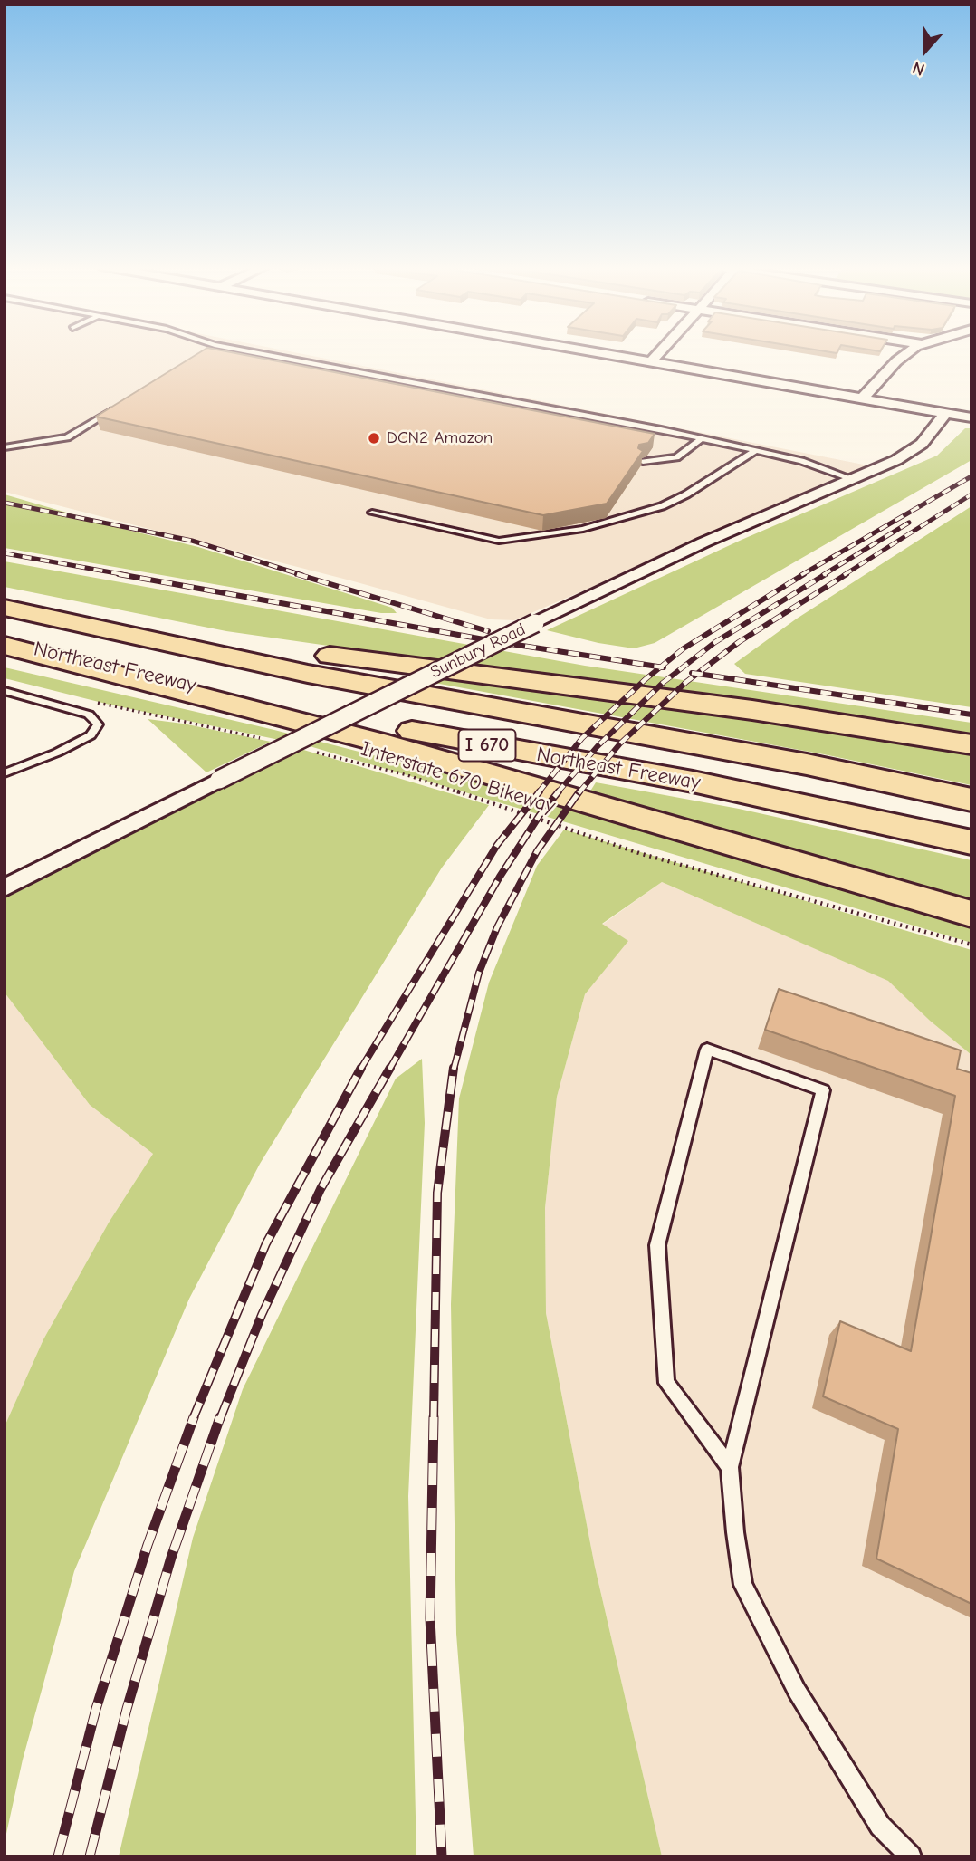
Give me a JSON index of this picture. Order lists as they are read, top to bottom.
{
  "streets": {
    "highway": ["Northeast Freeway", "I 670"],
    "street": ["Sunbury Road"],
    "path": ["Interstate 670 Bikeway"]
  },
  "places": ["DCN2 Amazon"],
  "north": "bottom"
}
